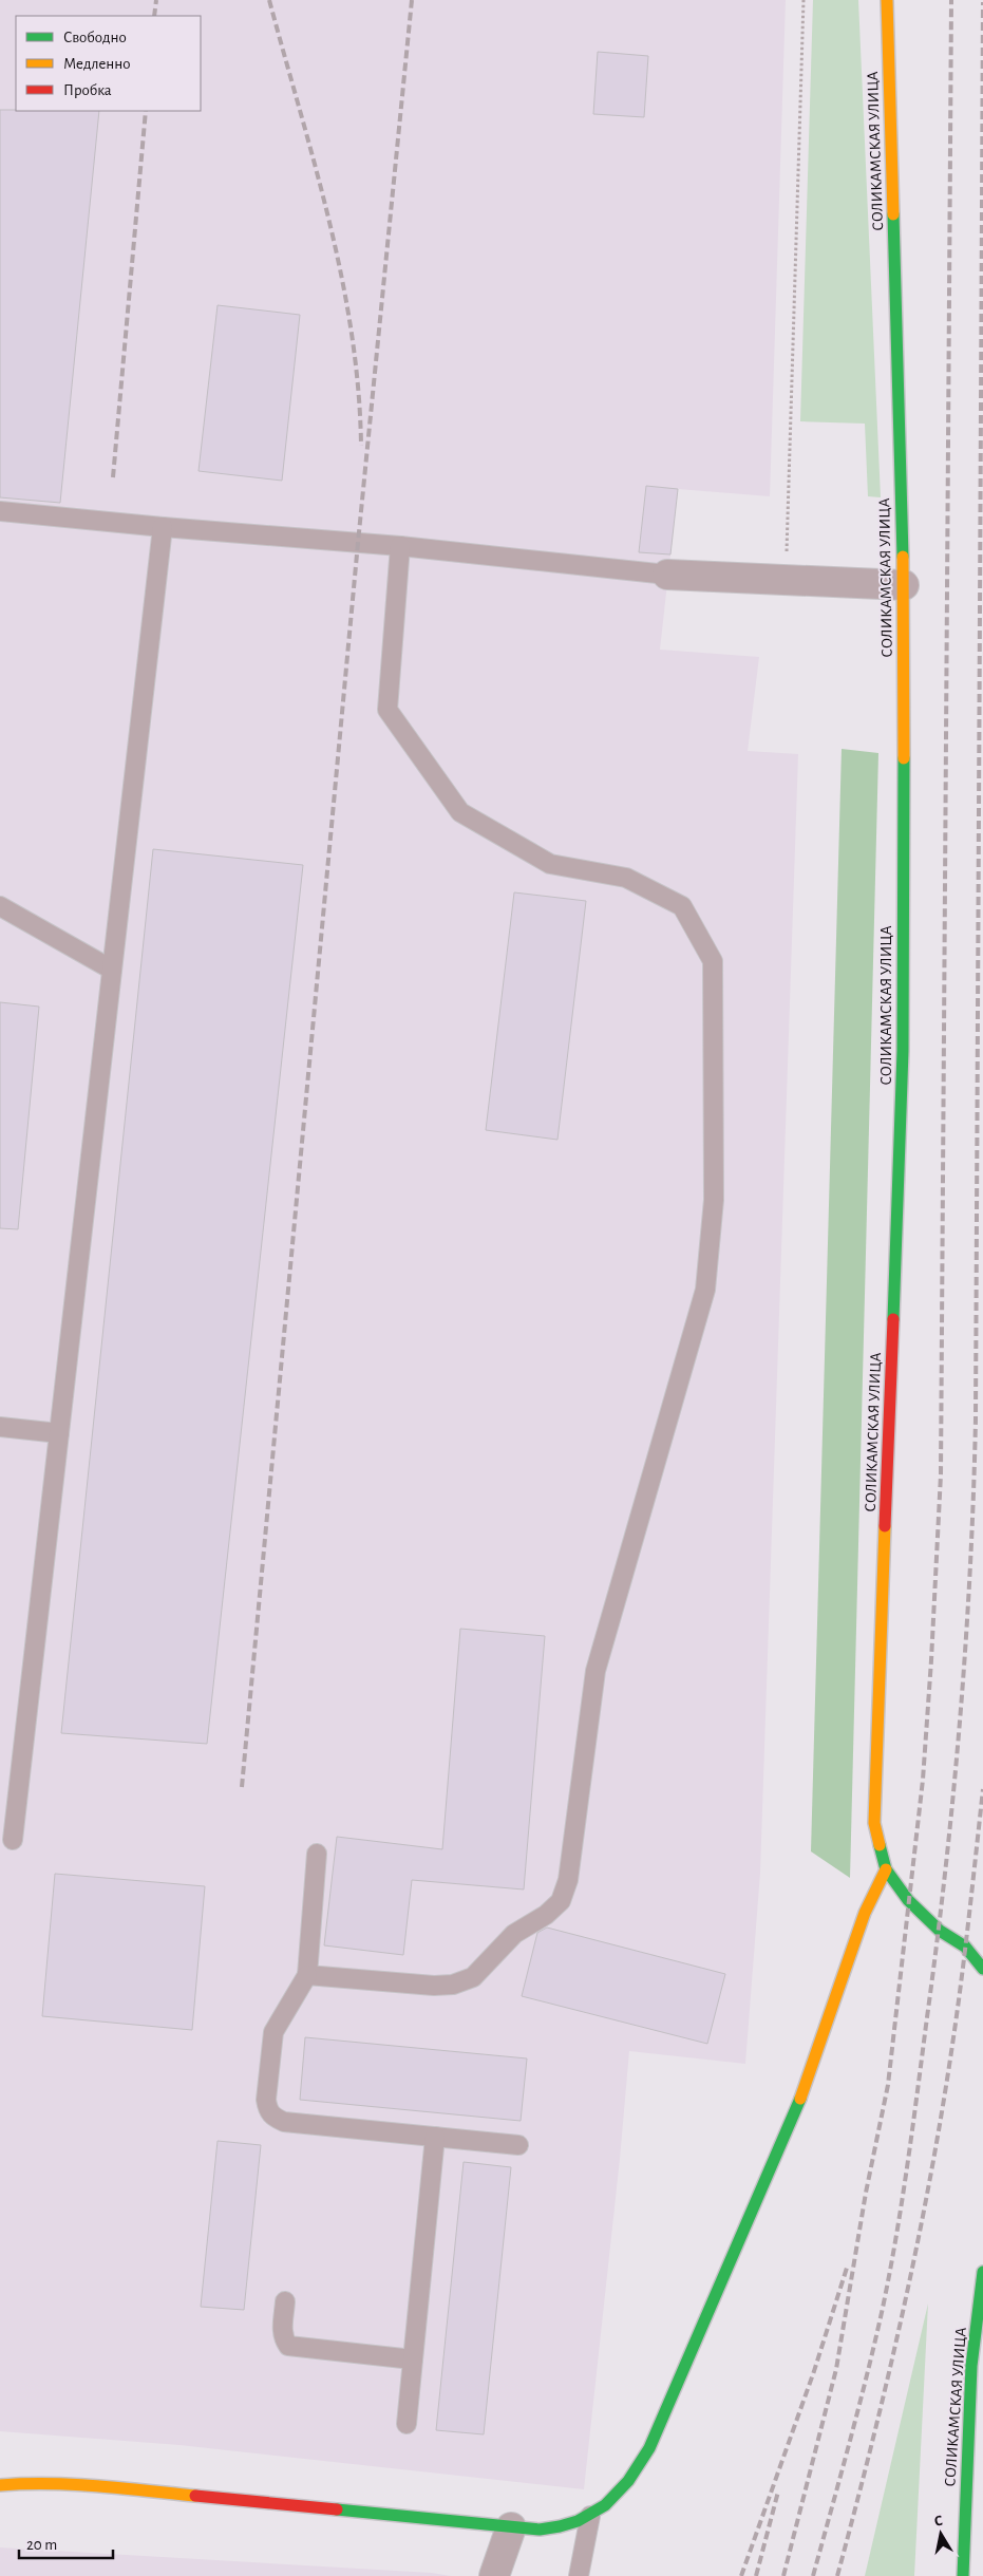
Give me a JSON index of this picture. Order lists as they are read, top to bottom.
{
  "streets": {
    "main road": ["СОЛИКАМСКАЯ УЛИЦА"]
  },
  "legend": ["Свободно", "Медленно", "Пробка"],
  "scale_bar": "20 m",
  "north": "top"
}
